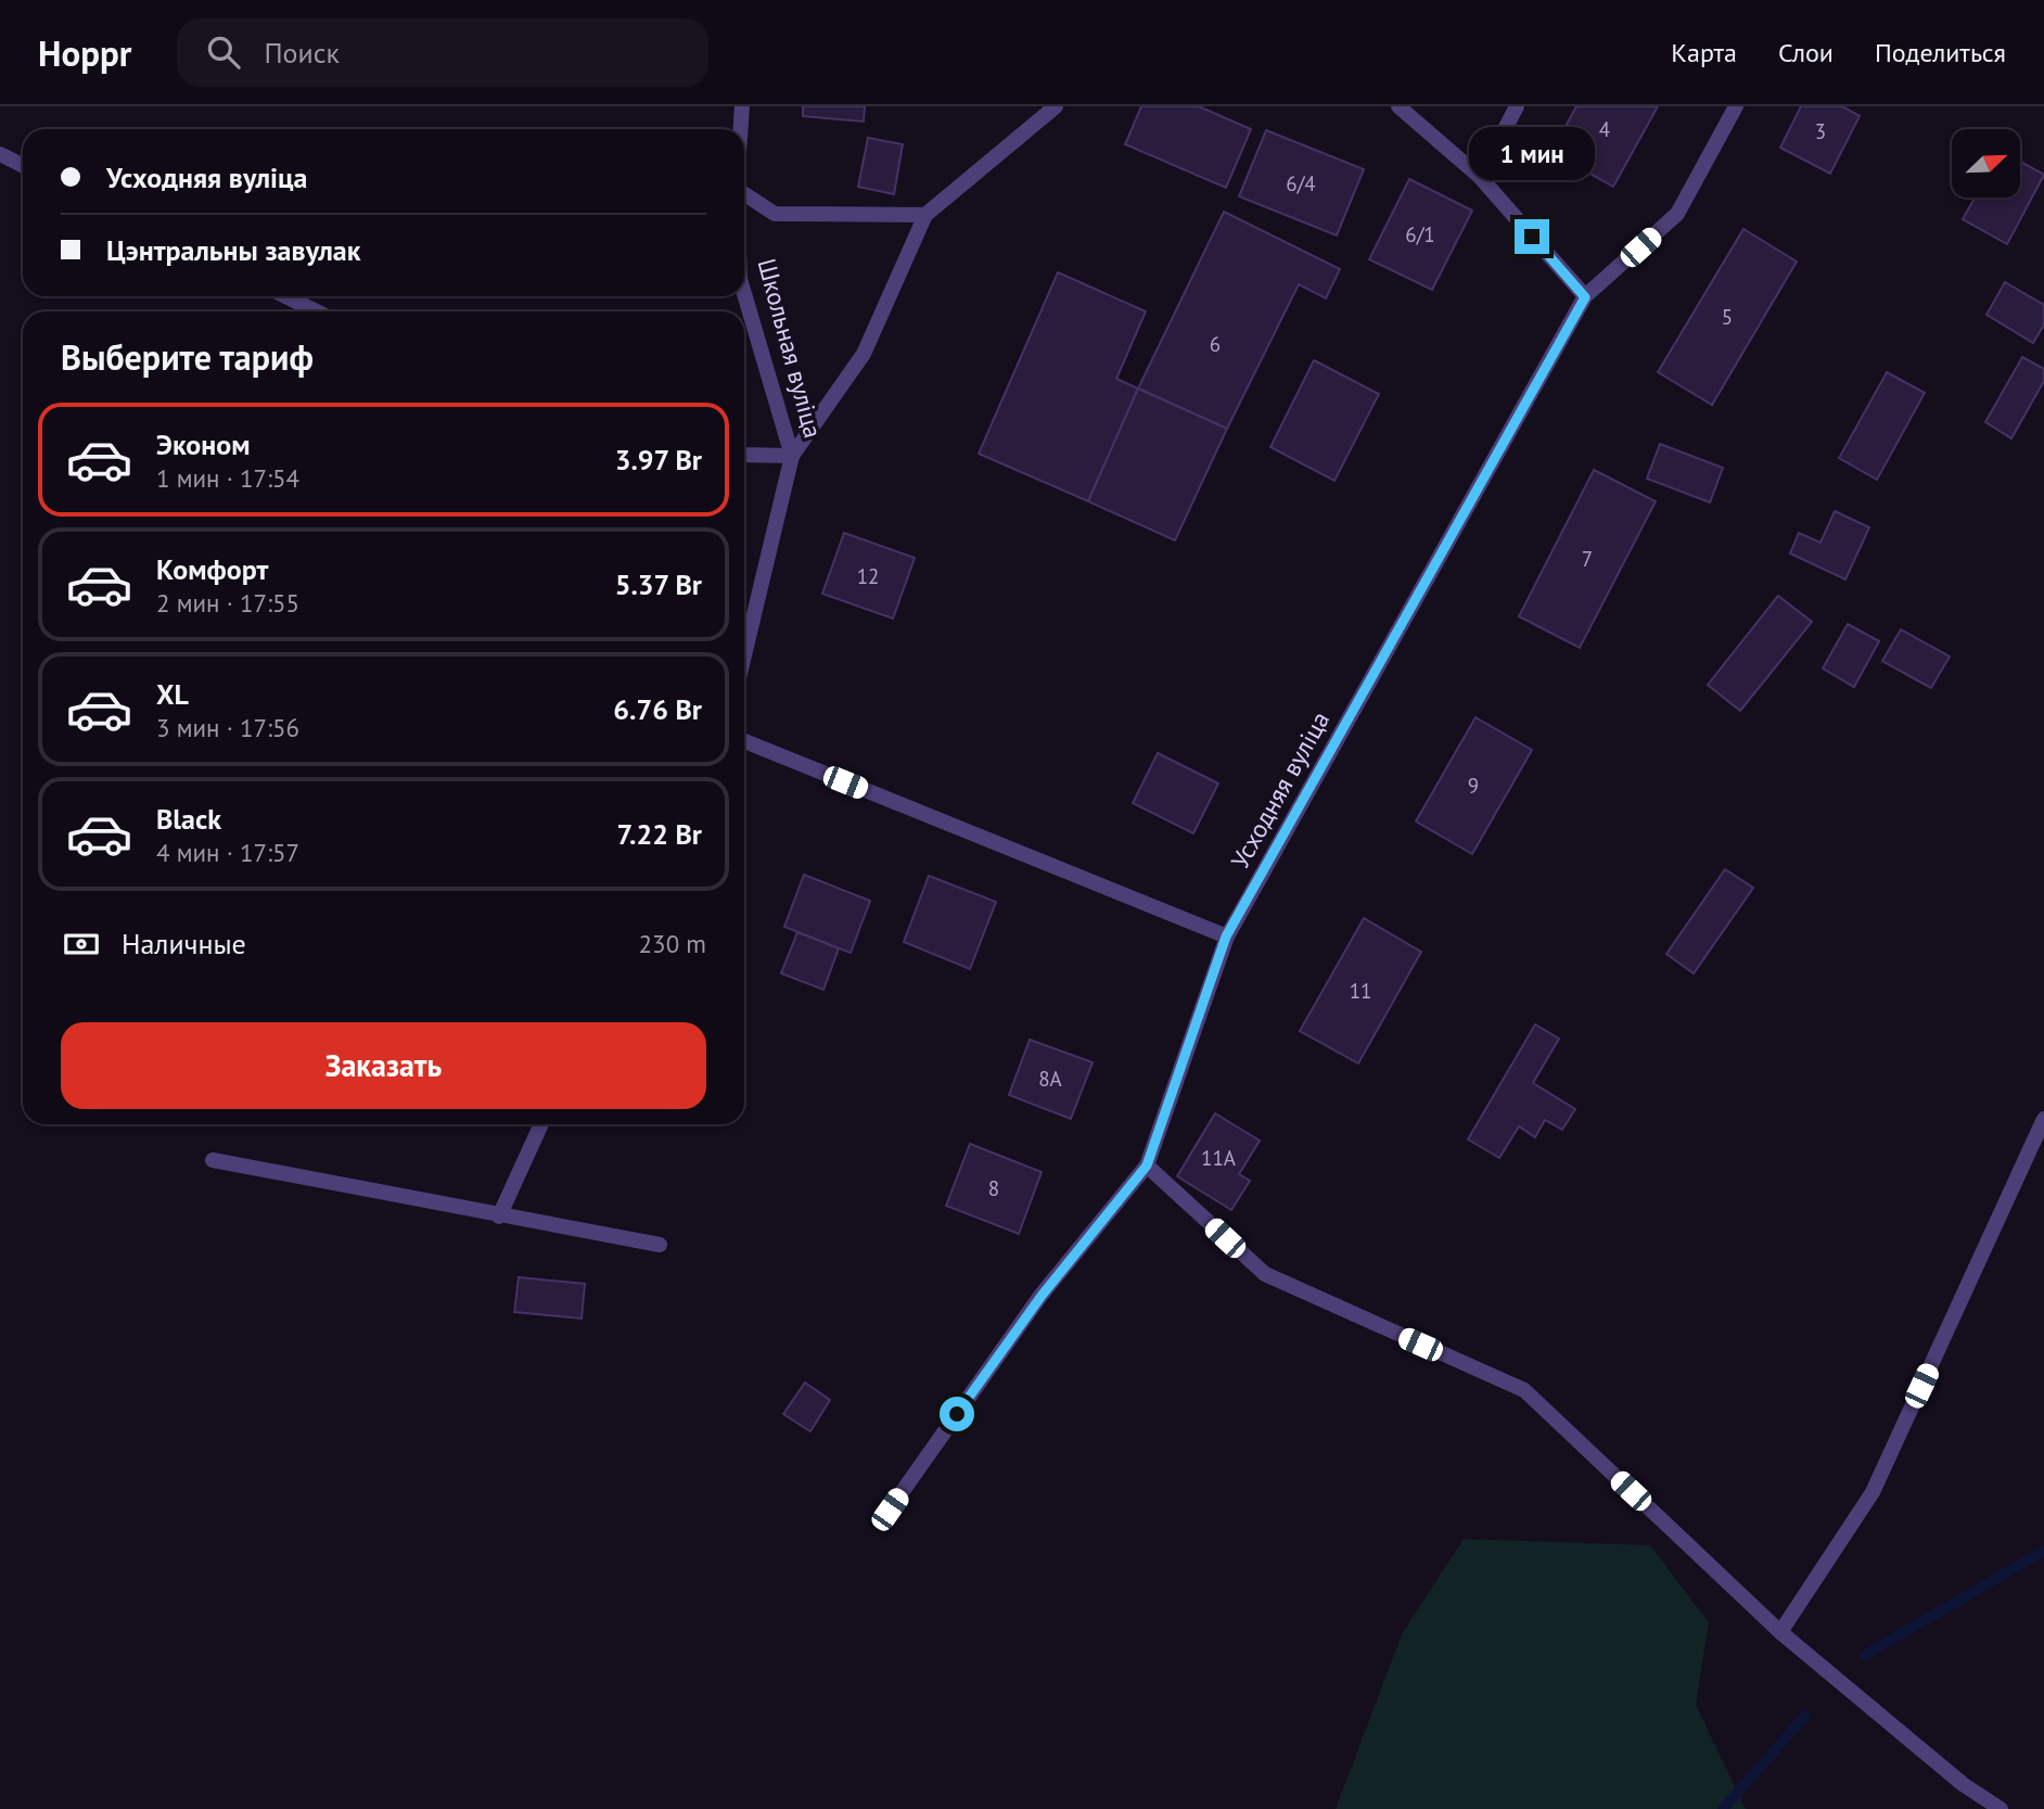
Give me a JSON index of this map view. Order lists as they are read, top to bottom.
{
  "streets": {
    "street": ["Школьная вуліца", "Усходняя вуліца"]
  },
  "house_numbers": [
    "4",
    "3",
    "6/4",
    "6/1",
    "5",
    "6",
    "7",
    "12",
    "9",
    "11",
    "8А",
    "11А",
    "8"
  ],
  "north": "top right",
  "page": {
    "header": "Hoppr",
    "search": "Поиск",
    "nav": ["Карта", "Слои", "Поделиться"],
    "bubble": "1 мин",
    "banner": ["Усходняя вуліца", "Цэнтральны завулак"],
    "heading": "Выберите тариф",
    "list": [
      {
        "name": "Эконом",
        "note": "1 мин · 17:54",
        "value": "3.97 Br"
      },
      {
        "name": "Комфорт",
        "note": "2 мин · 17:55",
        "value": "5.37 Br"
      },
      {
        "name": "XL",
        "note": "3 мин · 17:56",
        "value": "6.76 Br"
      },
      {
        "name": "Black",
        "note": "4 мин · 17:57",
        "value": "7.22 Br"
      }
    ],
    "pay": ["Наличные", "230 m"],
    "buttons": "Заказать"
  }
}
